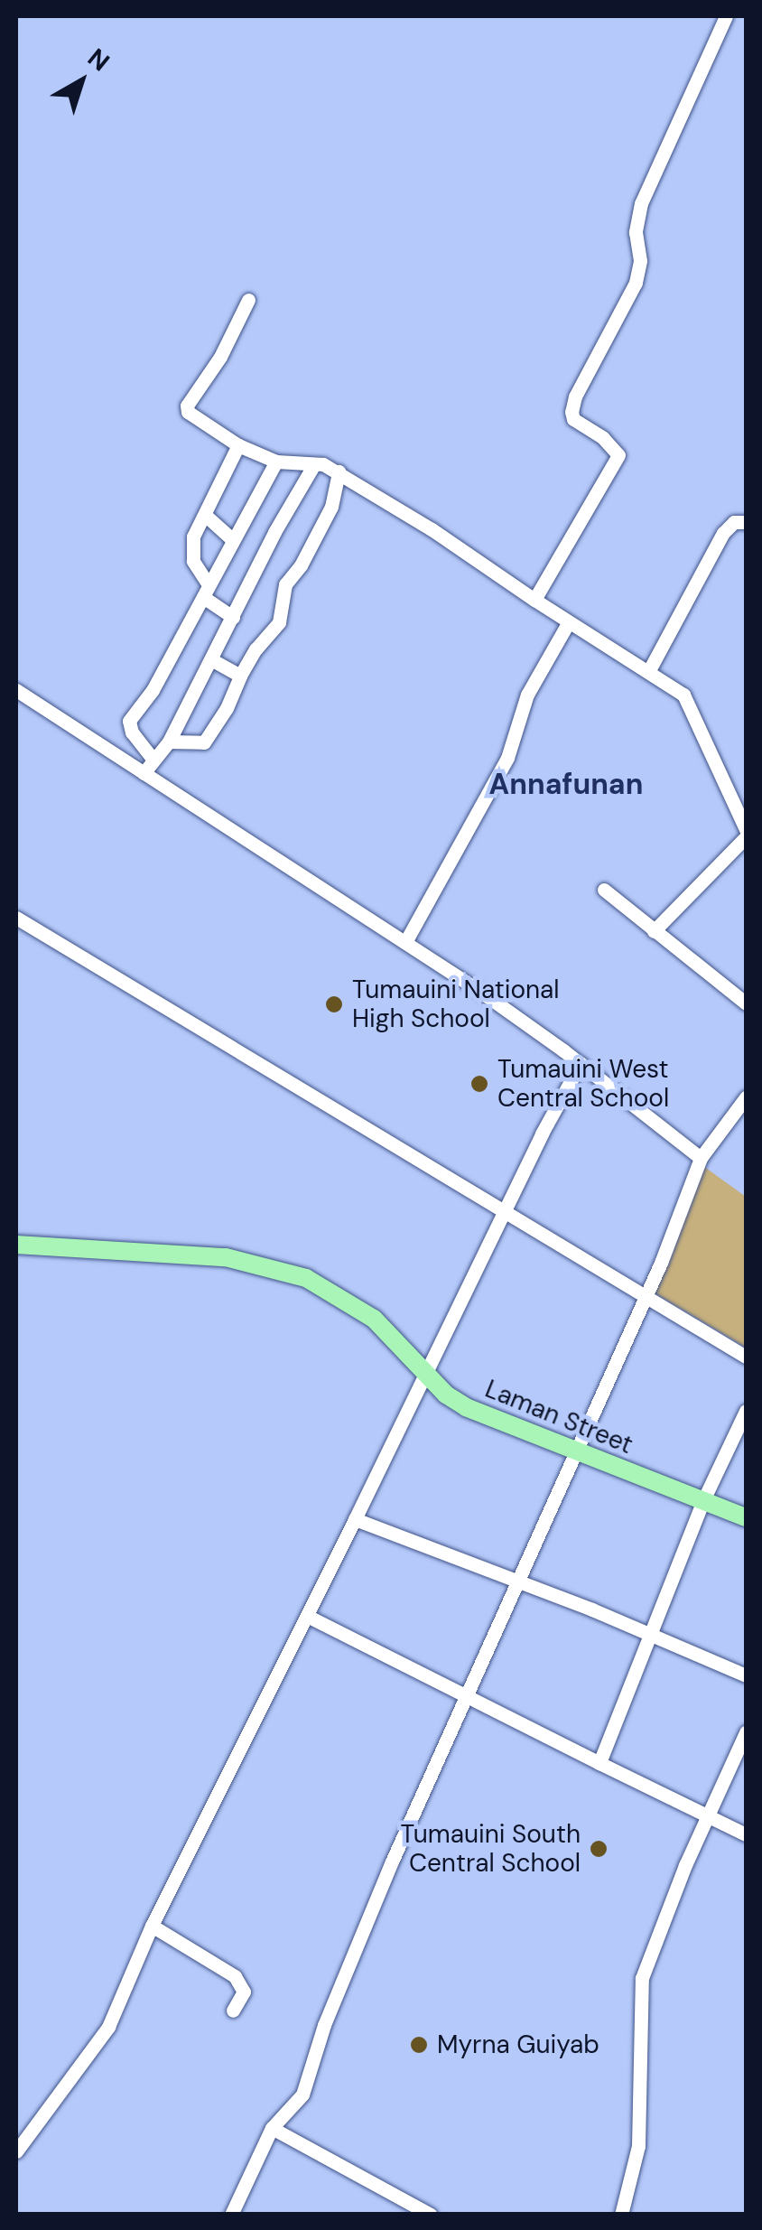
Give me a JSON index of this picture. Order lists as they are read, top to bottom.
{
  "streets": {
    "main road": ["Laman Street"]
  },
  "districts": ["Annafunan"],
  "places": [
    "Tumauini National High School",
    "Tumauini West Central School",
    "Tumauini South Central School",
    "Myrna Guiyab"
  ],
  "north": "top right"
}
